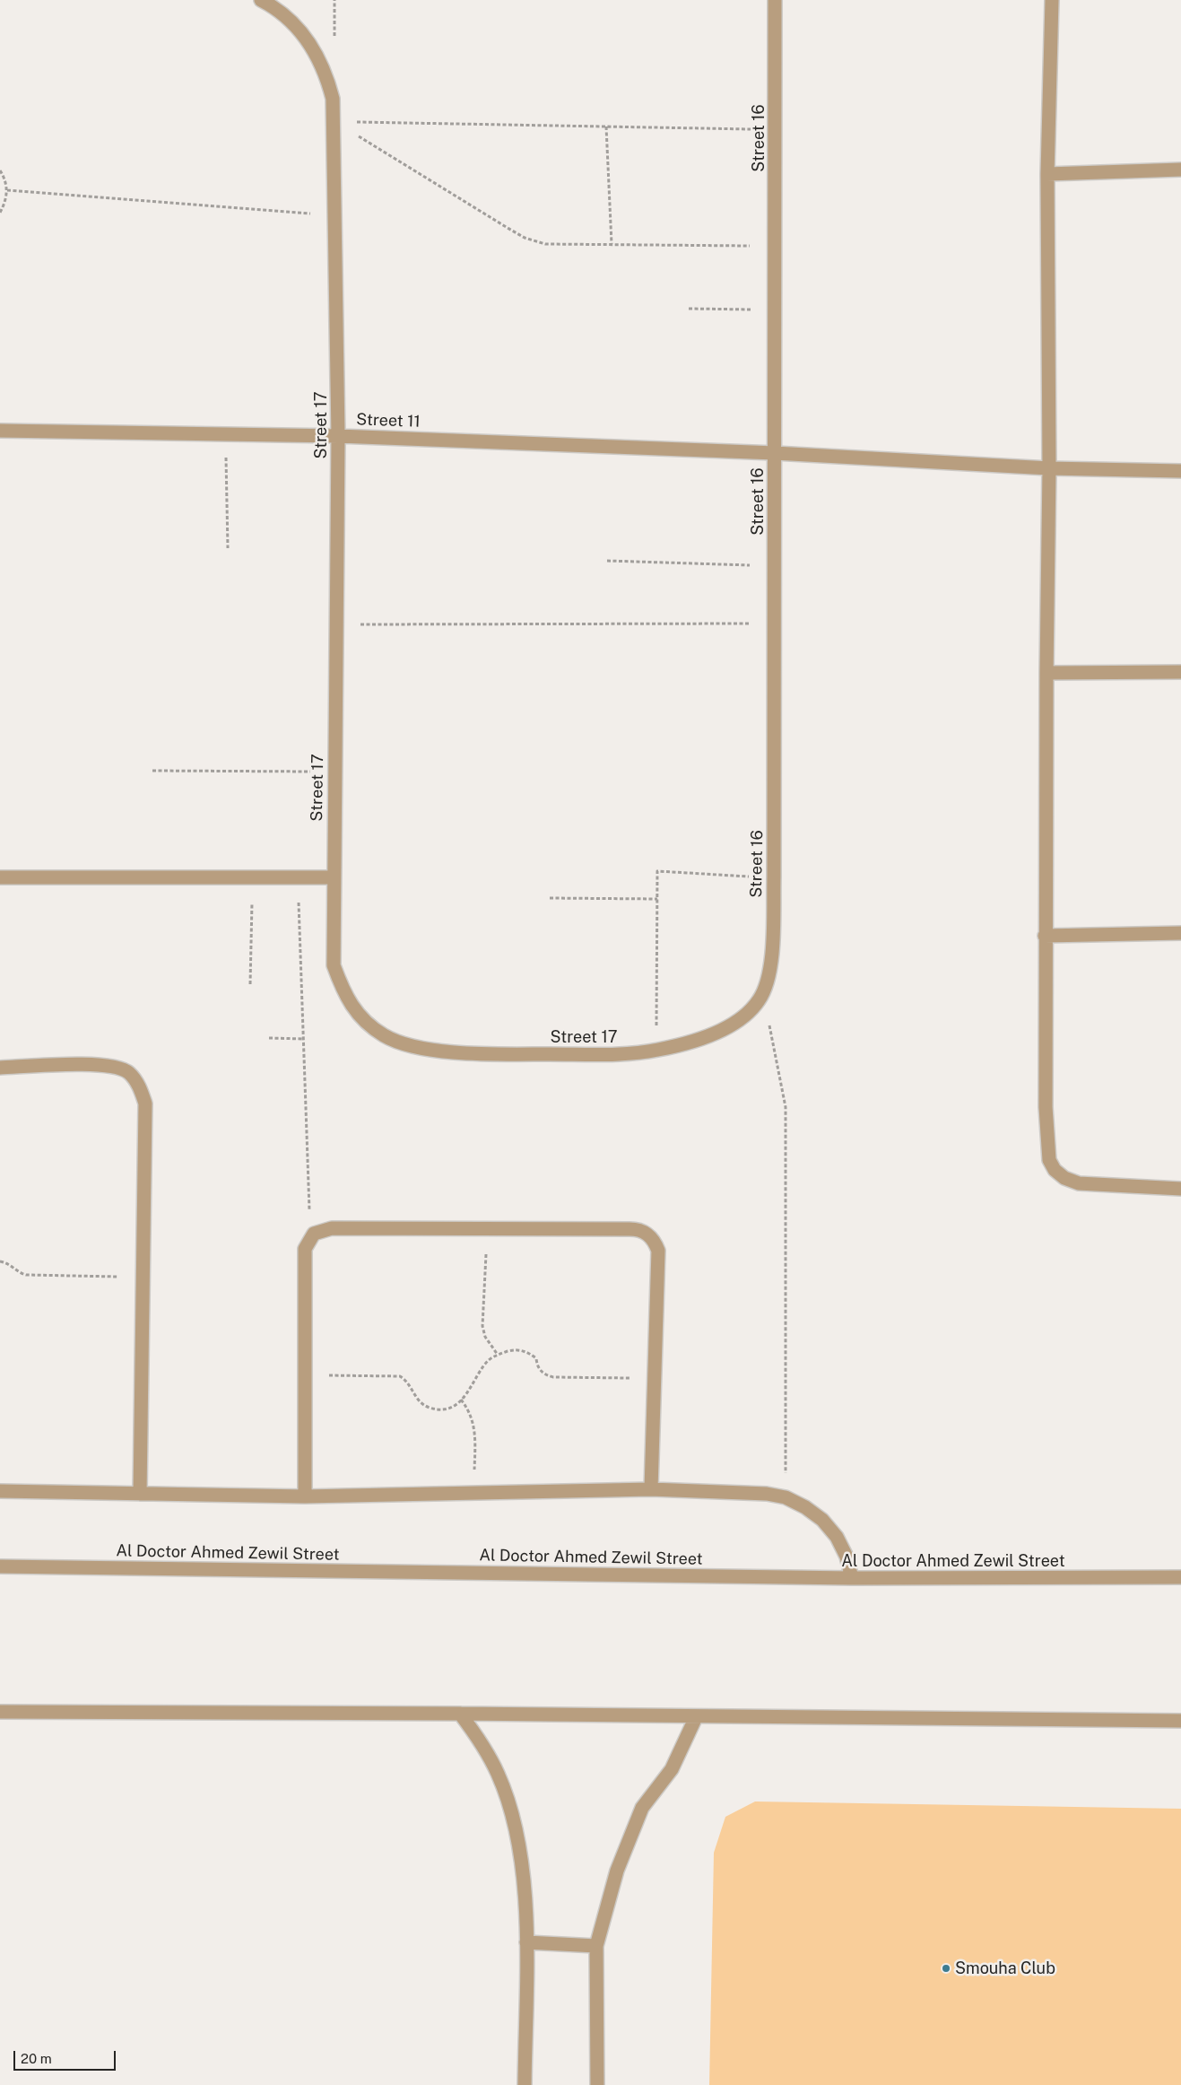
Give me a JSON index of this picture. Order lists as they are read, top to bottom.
{
  "streets": {
    "street": [
      "Street 16",
      "Street 11",
      "Street 17",
      "Al Doctor Ahmed Zewil Street"
    ]
  },
  "crossings": [
    ["Street 16", "Street 11"],
    ["Street 16", "Street 17"],
    ["Street 11", "Street 17"]
  ],
  "places": ["Smouha Club"],
  "scale_bar": "20 m"
}
